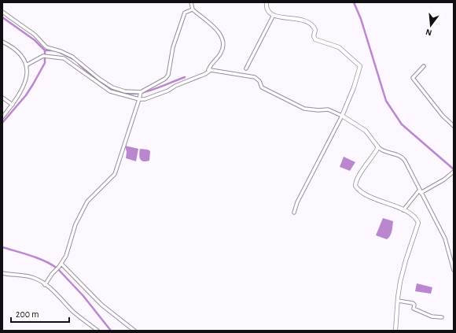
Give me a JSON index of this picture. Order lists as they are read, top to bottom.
{
  "scale_bar": "200 m",
  "north": "bottom"
}
